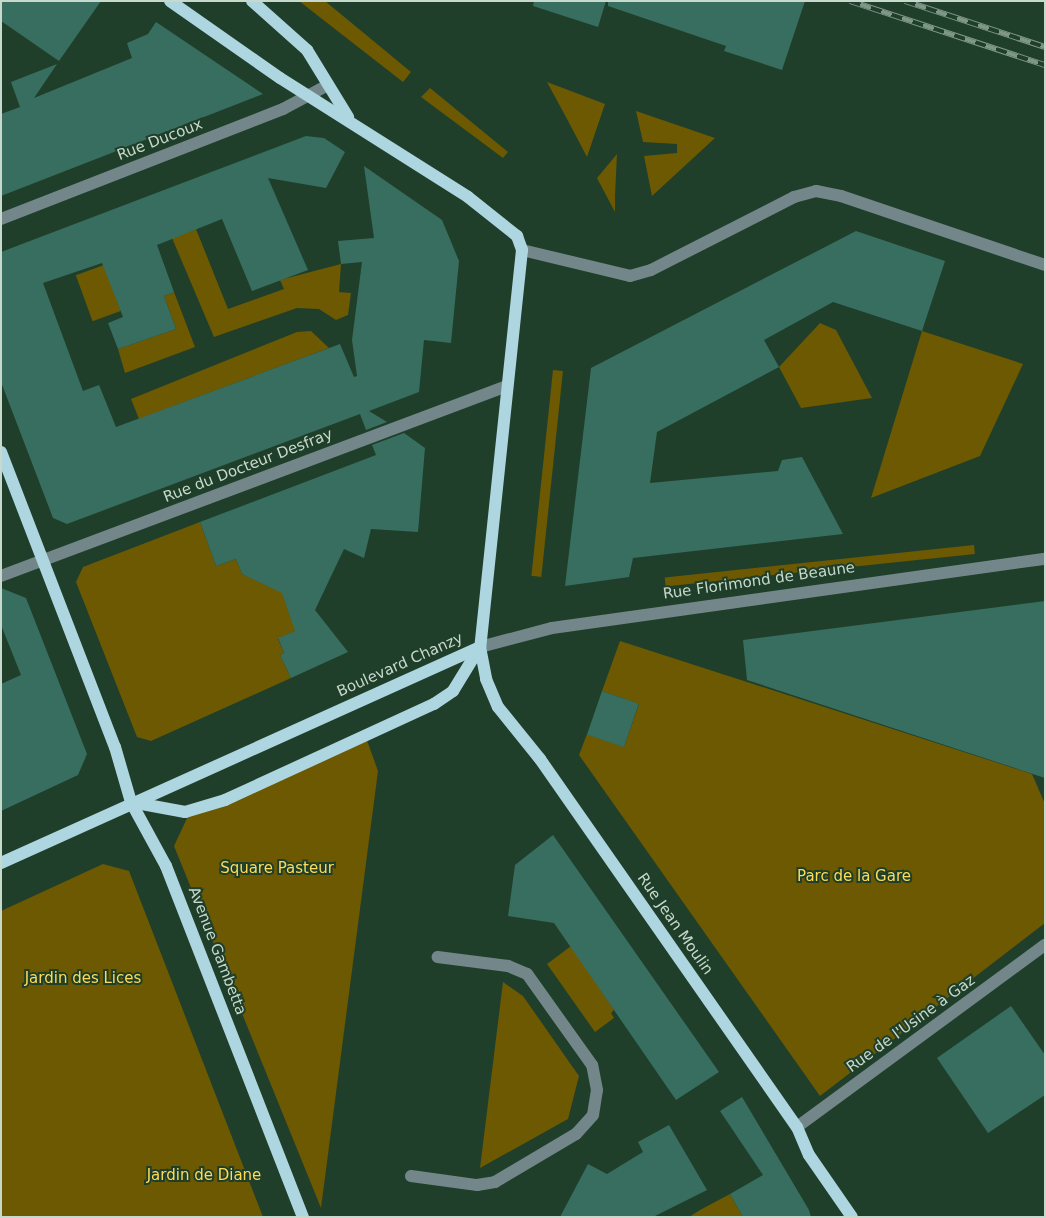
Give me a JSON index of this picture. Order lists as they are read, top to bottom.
{
  "streets": {
    "main road": ["Boulevard Chanzy", "Rue Jean Moulin", "Avenue Gambetta"],
    "street": [
      "Rue Ducoux",
      "Rue du Docteur Desfray",
      "Rue Florimond de Beaune",
      "Rue de l'Usine à Gaz"
    ]
  },
  "crossings": [
    ["Rue du Docteur Desfray", "Avenue Gambetta"],
    ["Rue Florimond de Beaune", "Boulevard Chanzy"],
    ["Rue Florimond de Beaune", "Rue Jean Moulin"],
    ["Boulevard Chanzy", "Rue Jean Moulin"],
    ["Boulevard Chanzy", "Avenue Gambetta"],
    ["Rue Jean Moulin", "Rue de l'Usine à Gaz"]
  ],
  "parks": [
    "Square Pasteur",
    "Parc de la Gare",
    "Jardin des Lices",
    "Jardin de Diane"
  ]
}
